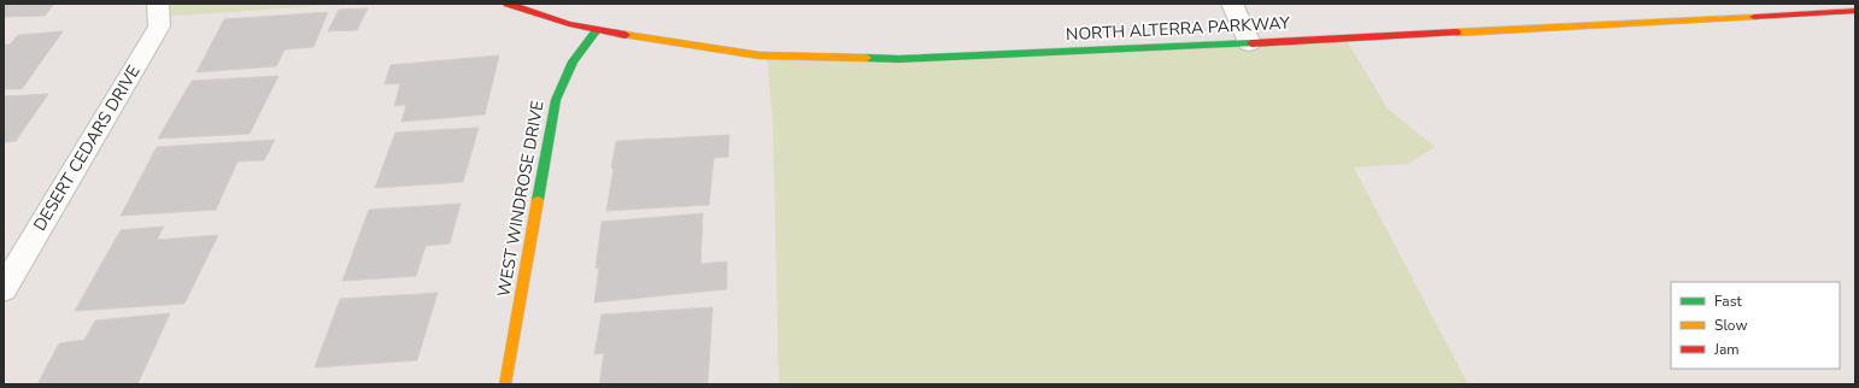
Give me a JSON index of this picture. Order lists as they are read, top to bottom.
{
  "streets": {
    "street": ["NORTH ALTERRA PARKWAY", "DESERT CEDARS DRIVE", "WEST WINDROSE DRIVE"]
  },
  "crossings": [
    ["NORTH ALTERRA PARKWAY", "WEST WINDROSE DRIVE"]
  ],
  "legend": ["Fast", "Slow", "Jam"]
}
